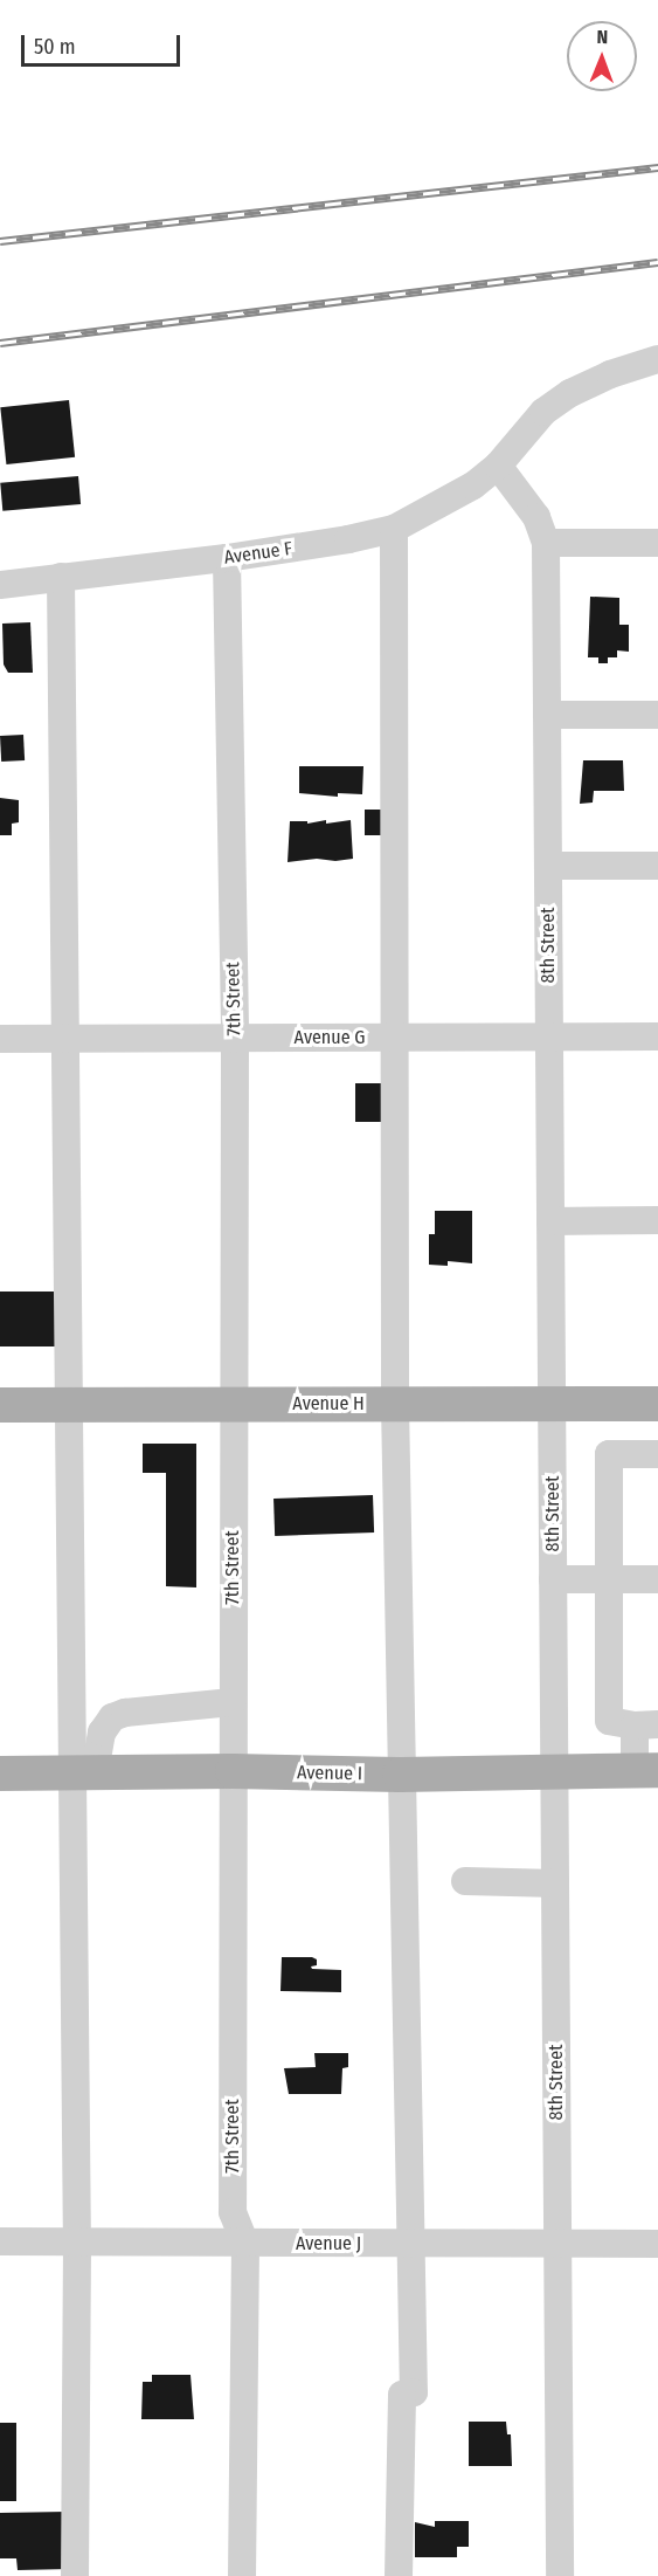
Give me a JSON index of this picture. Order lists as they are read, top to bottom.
{
  "streets": {
    "main road": ["Avenue H", "Avenue I"],
    "street": [
      "Avenue F",
      "8th Street",
      "7th Street",
      "Avenue G",
      "Avenue J"
    ]
  },
  "crossings": [
    ["Avenue F", "8th Street"],
    ["Avenue F", "7th Street"],
    ["8th Street", "Avenue G"],
    ["8th Street", "Avenue H"],
    ["8th Street", "Avenue I"],
    ["8th Street", "Avenue J"],
    ["7th Street", "Avenue G"],
    ["7th Street", "Avenue H"],
    ["7th Street", "Avenue I"],
    ["7th Street", "Avenue J"]
  ],
  "scale_bar": "50 m",
  "north": "top"
}
